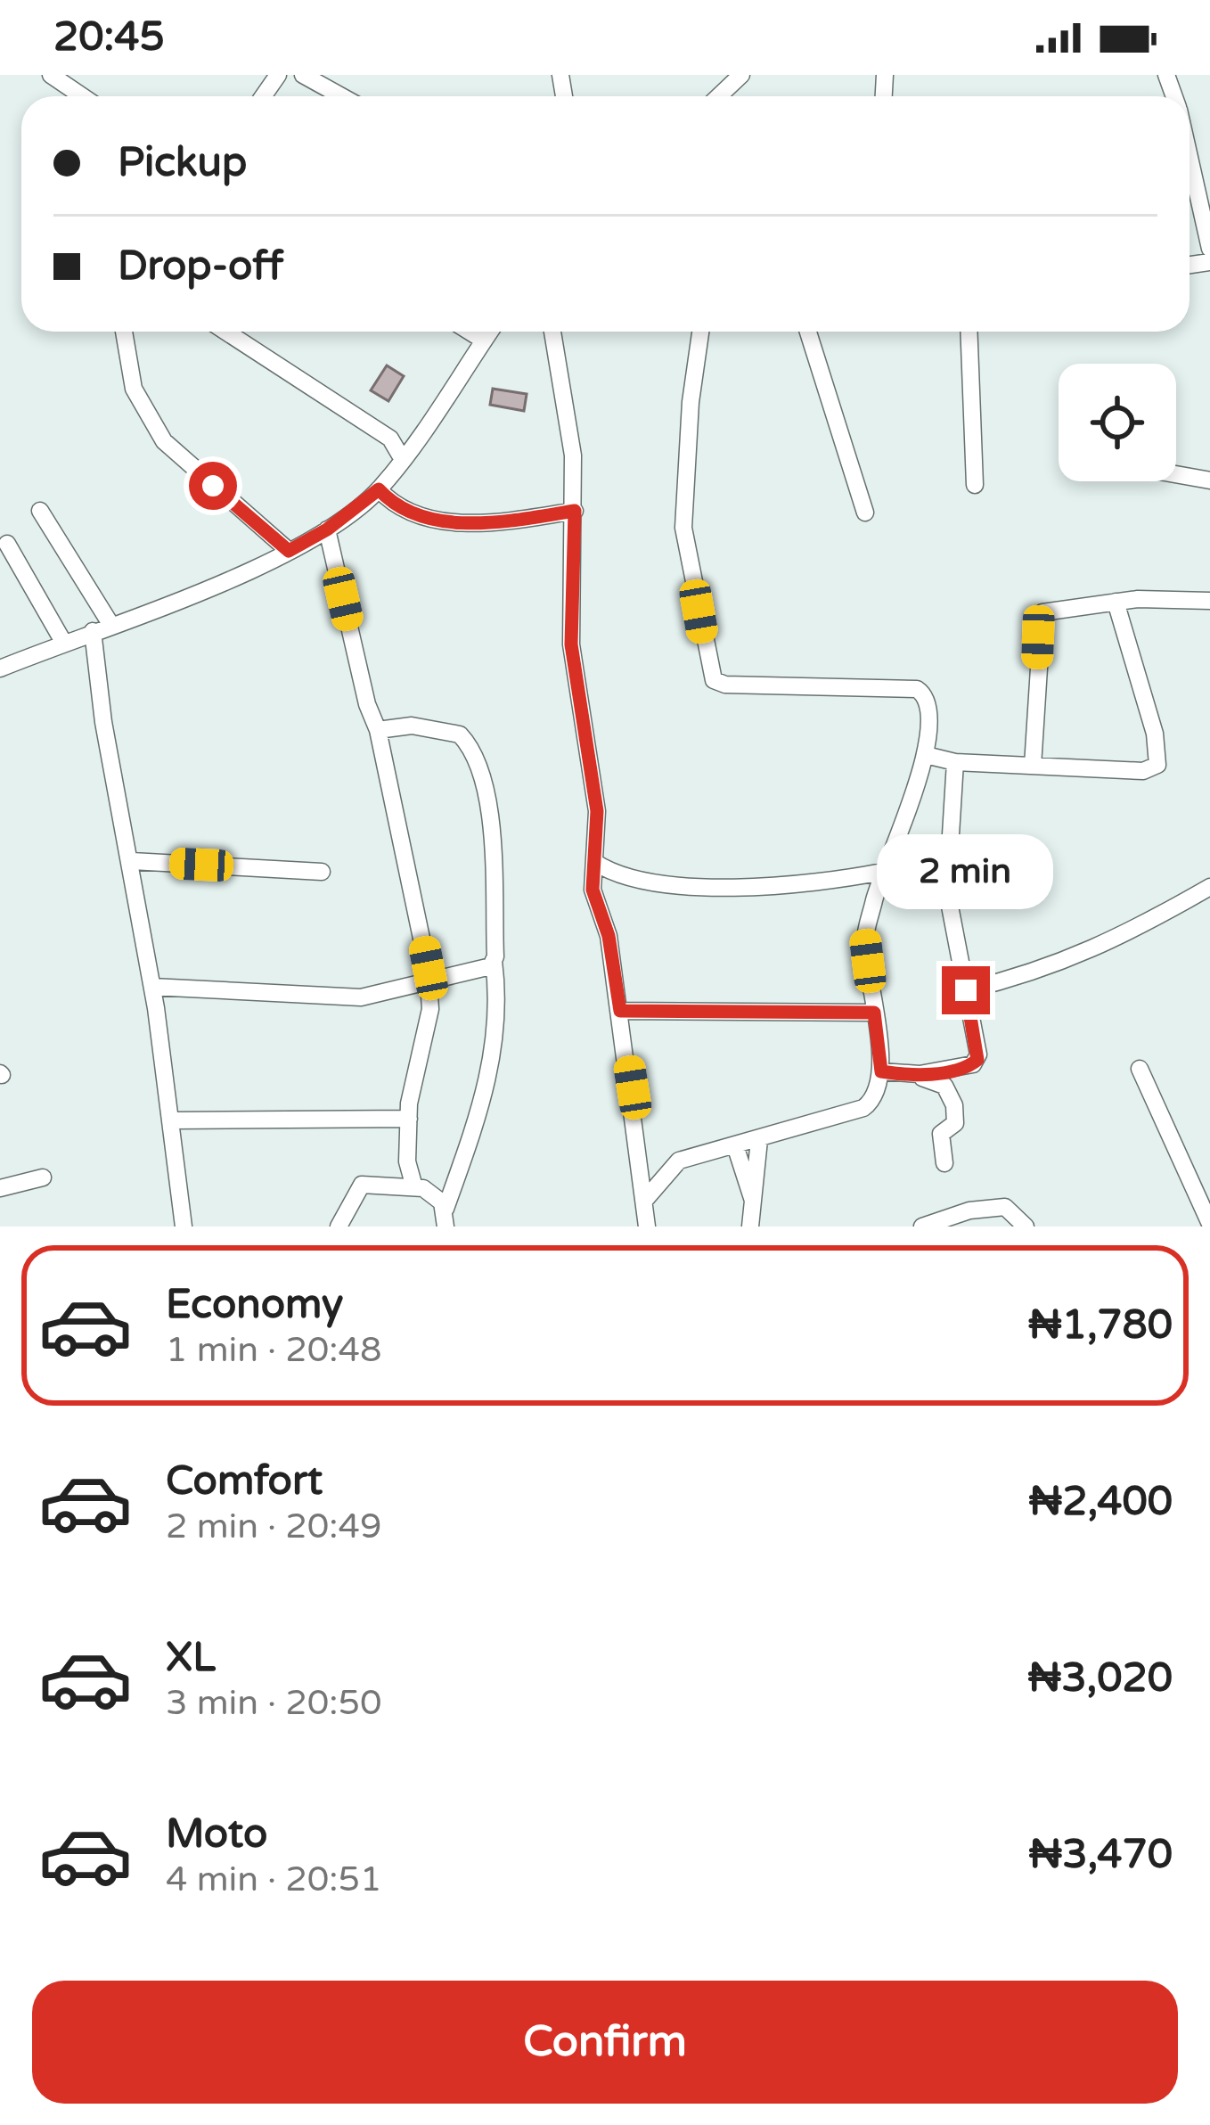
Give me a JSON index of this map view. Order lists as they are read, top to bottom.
{
  "page": {
    "status": "20:45",
    "banner": ["Pickup", "Drop-off"],
    "bubble": "2 min",
    "list": [
      {
        "name": "Economy",
        "note": "1 min · 20:48",
        "value": "₦1,780"
      },
      {
        "name": "Comfort",
        "note": "2 min · 20:49",
        "value": "₦2,400"
      },
      {
        "name": "XL",
        "note": "3 min · 20:50",
        "value": "₦3,020"
      },
      {
        "name": "Moto",
        "note": "4 min · 20:51",
        "value": "₦3,470"
      }
    ],
    "buttons": "Confirm"
  }
}
